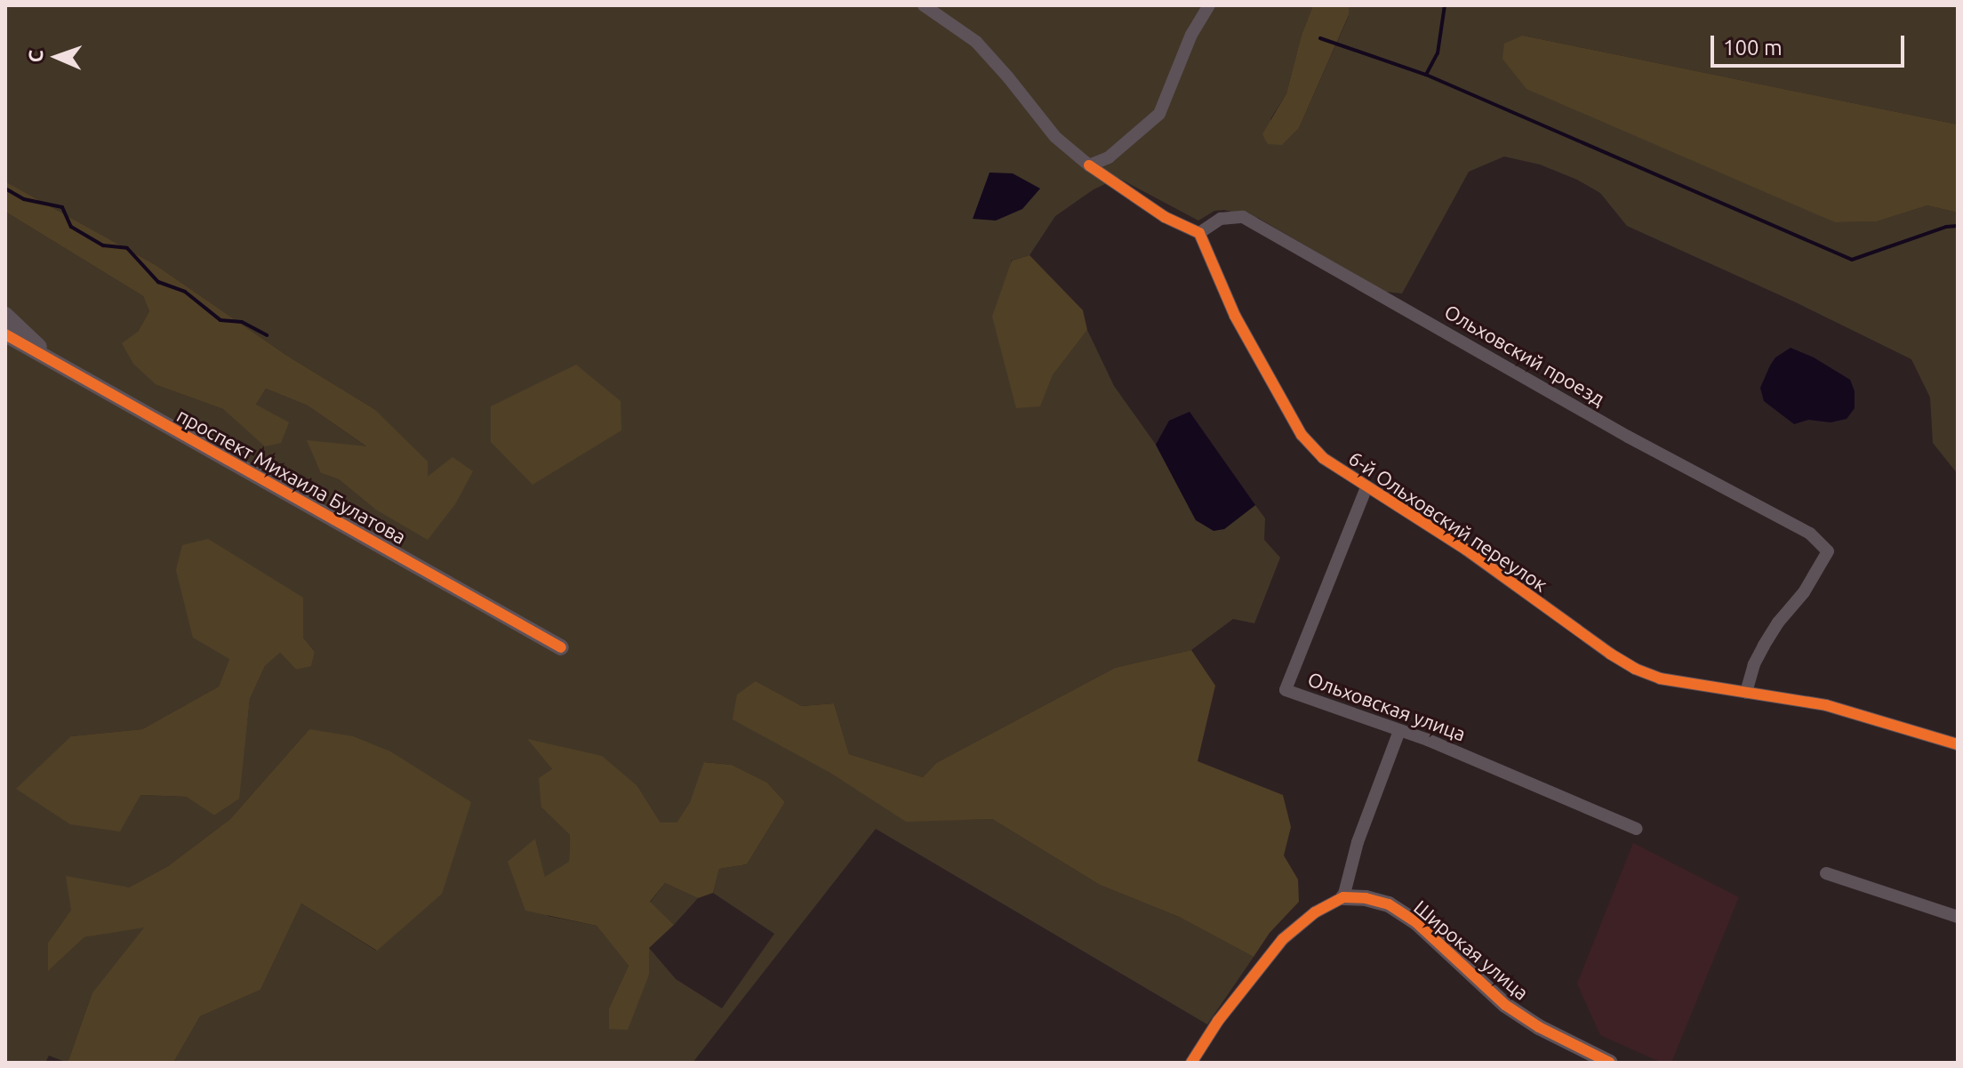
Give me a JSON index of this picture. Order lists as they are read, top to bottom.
{
  "streets": {
    "street": [
      "Ольховский проезд",
      "проспект Михаила Булатова",
      "6-й Ольховский переулок",
      "Ольховская улица",
      "Широкая улица"
    ]
  },
  "crossings": [
    ["Ольховский проезд", "6-й Ольховский переулок"],
    ["6-й Ольховский переулок", "Ольховская улица"]
  ],
  "scale_bar": "100 m",
  "north": "left"
}
